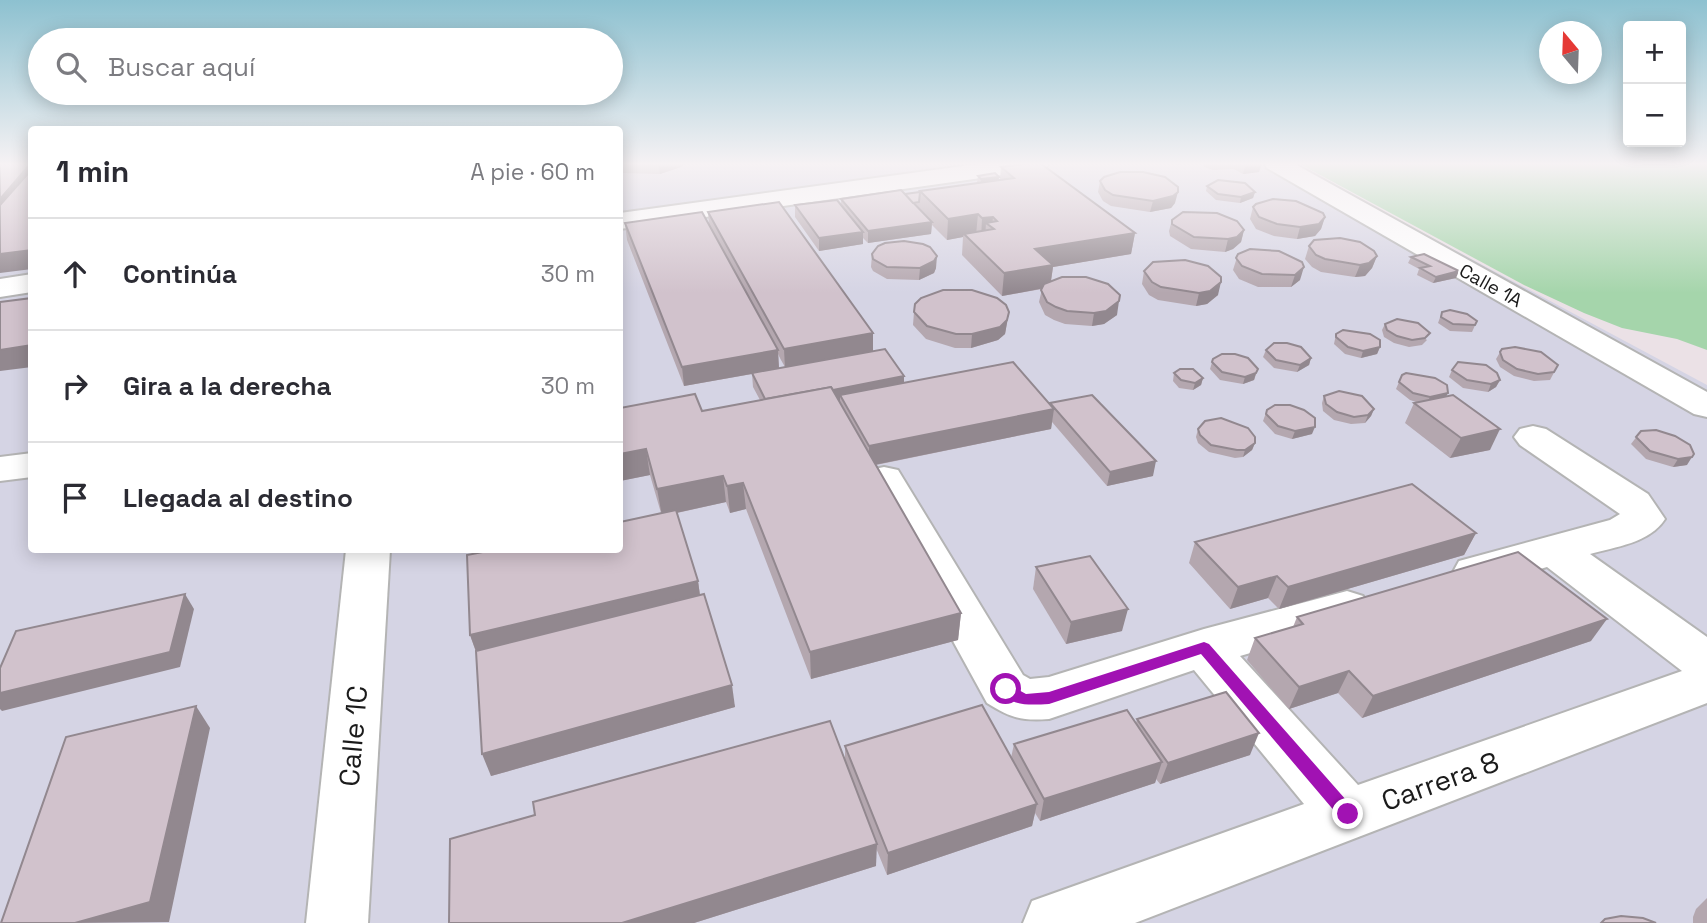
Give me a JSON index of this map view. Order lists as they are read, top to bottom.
{
  "streets": {
    "street": ["Calle 1A", "Calle 1C", "Carrera 8"]
  },
  "north": "top",
  "page": {
    "map_buttons": ["+", "−"],
    "search": "Buscar aquí",
    "heading": ["1 min", "A pie · 60 m"],
    "list": [
      ["Continúa", "30 m"],
      ["Gira a la derecha", "30 m"],
      "Llegada al destino"
    ]
  }
}
